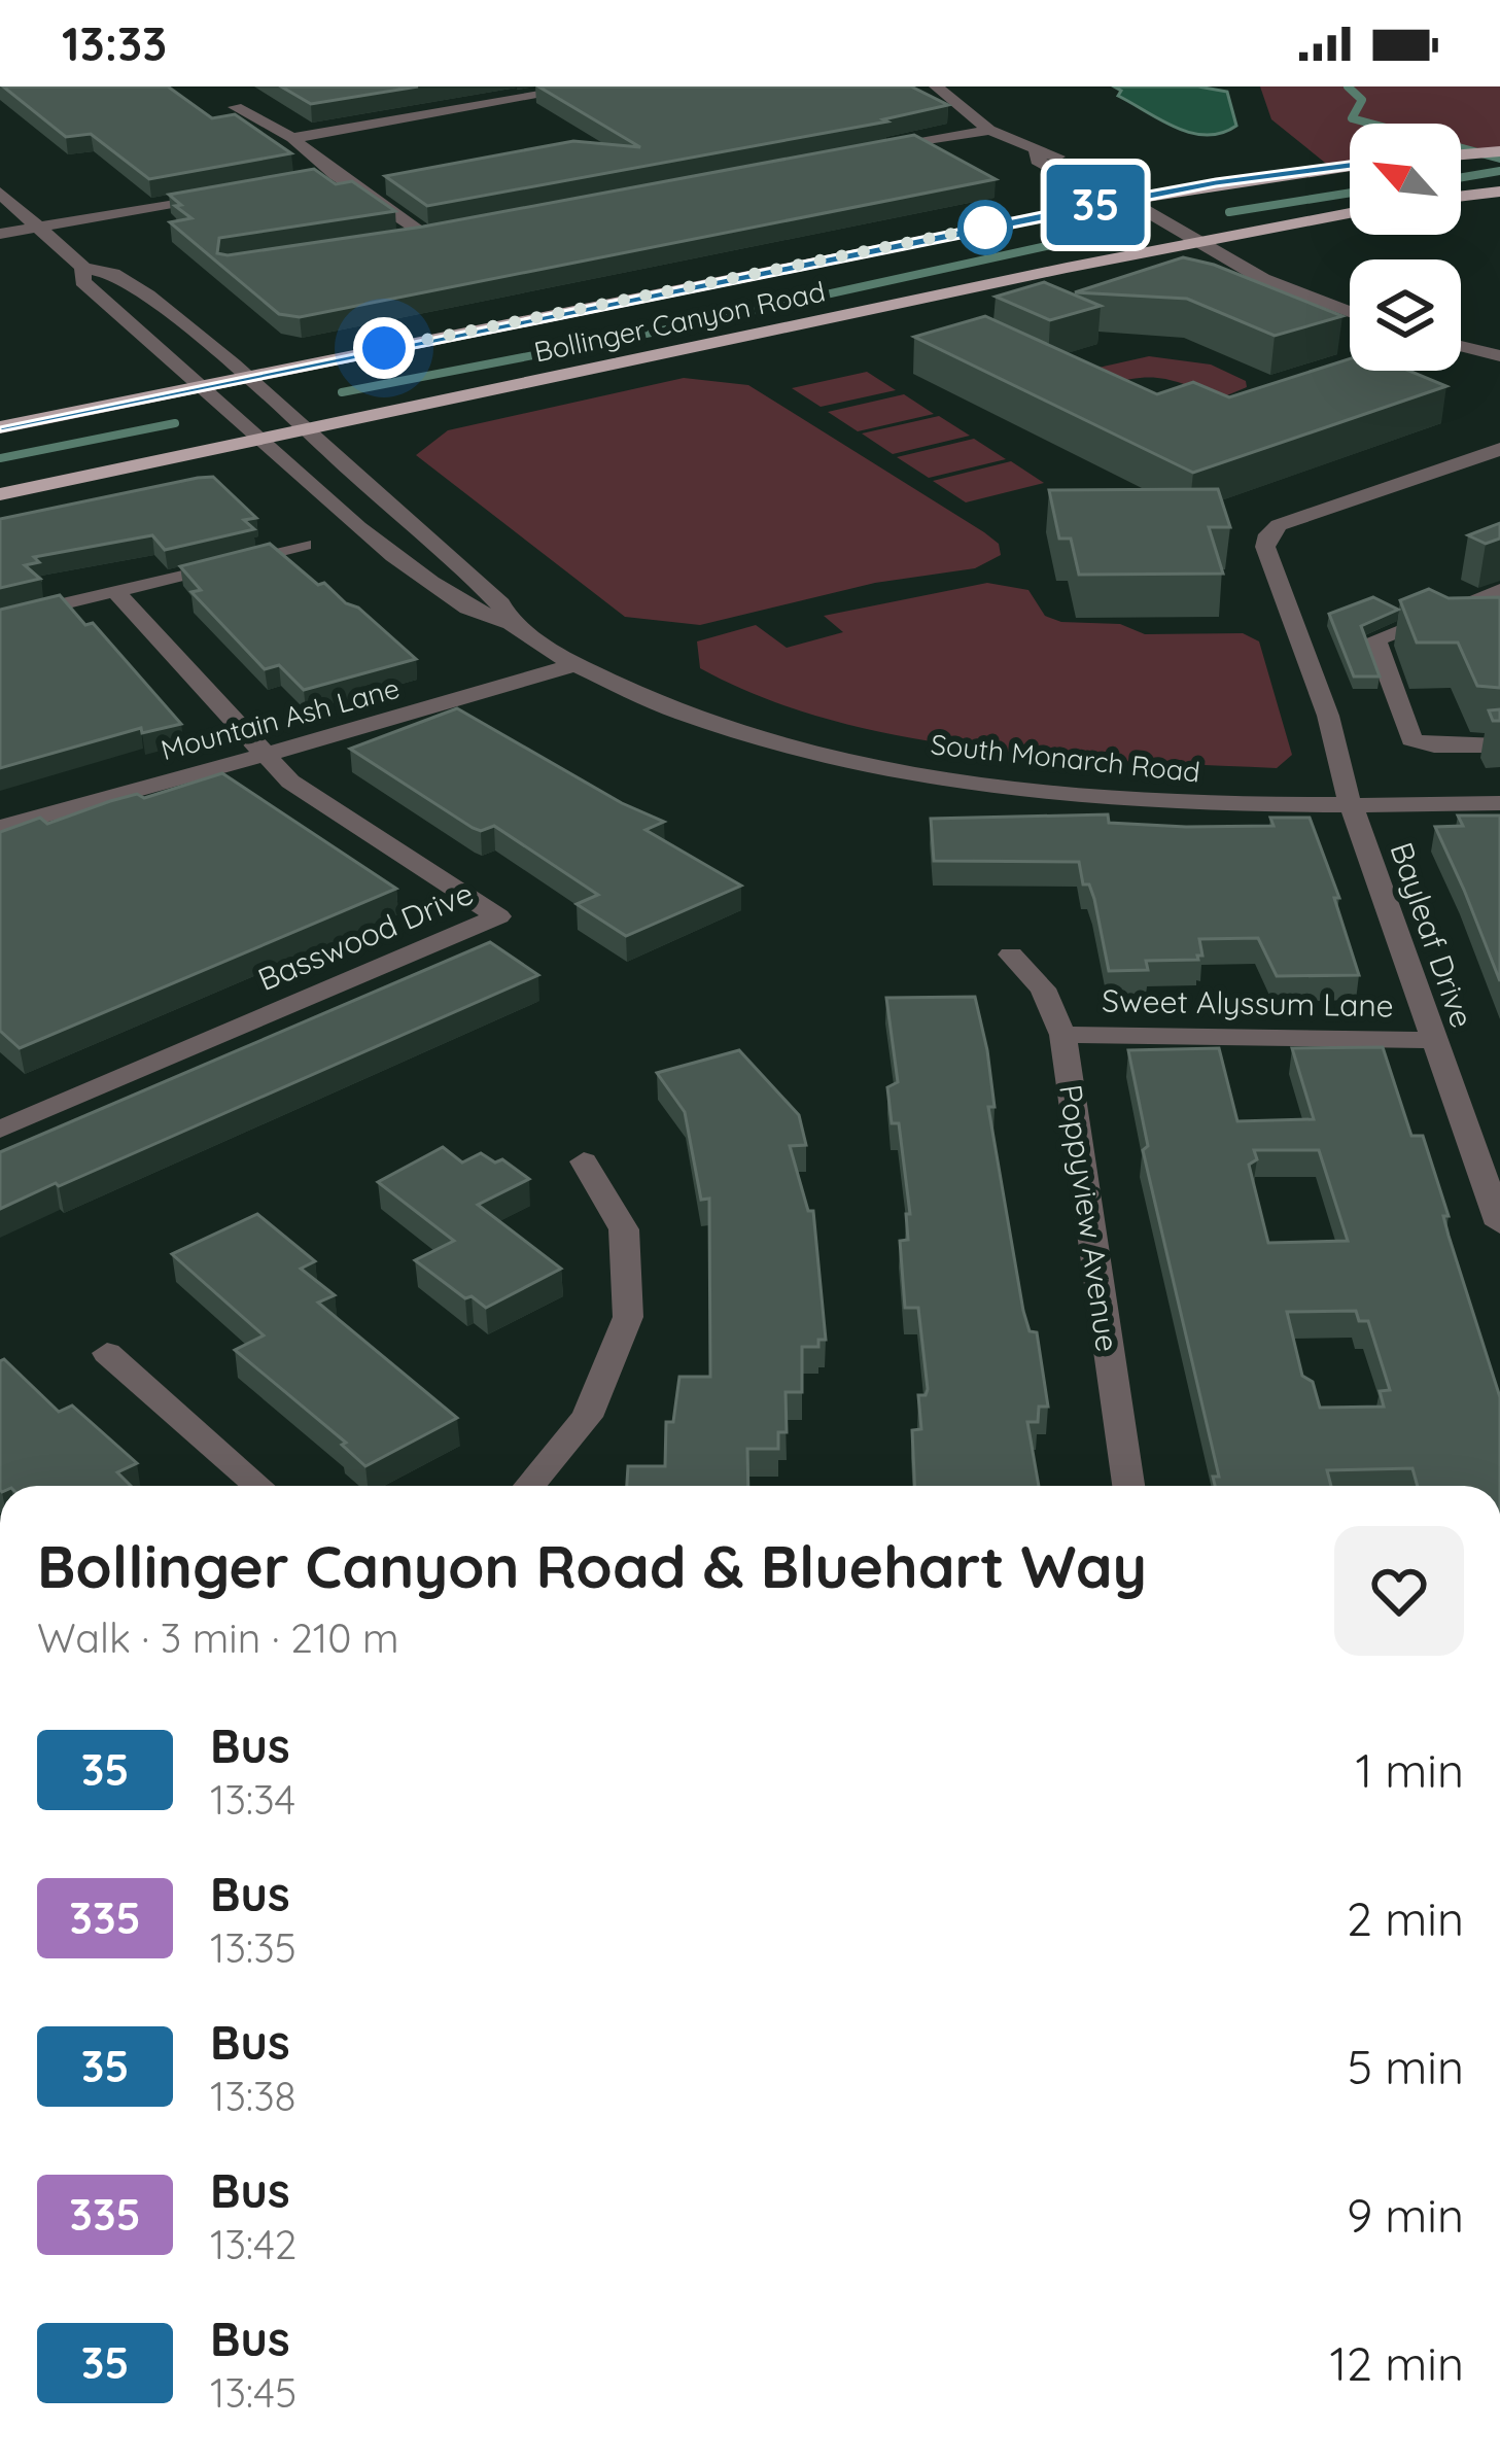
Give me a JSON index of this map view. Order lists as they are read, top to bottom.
{
  "streets": {
    "main road": ["Bollinger Canyon Road"],
    "street": [
      "Mountain Ash Lane",
      "South Monarch Road",
      "Bayleaf Drive",
      "Basswood Drive",
      "Sweet Alyssum Lane",
      "Poppyview Avenue"
    ]
  },
  "crossings": [
    ["Bollinger Canyon Road", "South Monarch Road"],
    ["Mountain Ash Lane", "South Monarch Road"],
    ["Mountain Ash Lane", "Basswood Drive"],
    ["South Monarch Road", "Bayleaf Drive"],
    ["Bayleaf Drive", "Sweet Alyssum Lane"],
    ["Sweet Alyssum Lane", "Poppyview Avenue"]
  ],
  "lines": ["bus line 35"],
  "north": "top left",
  "page": {
    "status": "13:33",
    "on_map": "35",
    "heading": ["Bollinger Canyon Road & Bluehart Way", "Walk · 3 min · 210 m"],
    "list": [
      {
        "mark": "35",
        "name": "Bus",
        "note": "13:34",
        "value": "1 min"
      },
      {
        "mark": "335",
        "name": "Bus",
        "note": "13:35",
        "value": "2 min"
      },
      {
        "mark": "35",
        "name": "Bus",
        "note": "13:38",
        "value": "5 min"
      },
      {
        "mark": "335",
        "name": "Bus",
        "note": "13:42",
        "value": "9 min"
      },
      {
        "mark": "35",
        "name": "Bus",
        "note": "13:45",
        "value": "12 min"
      }
    ]
  }
}
